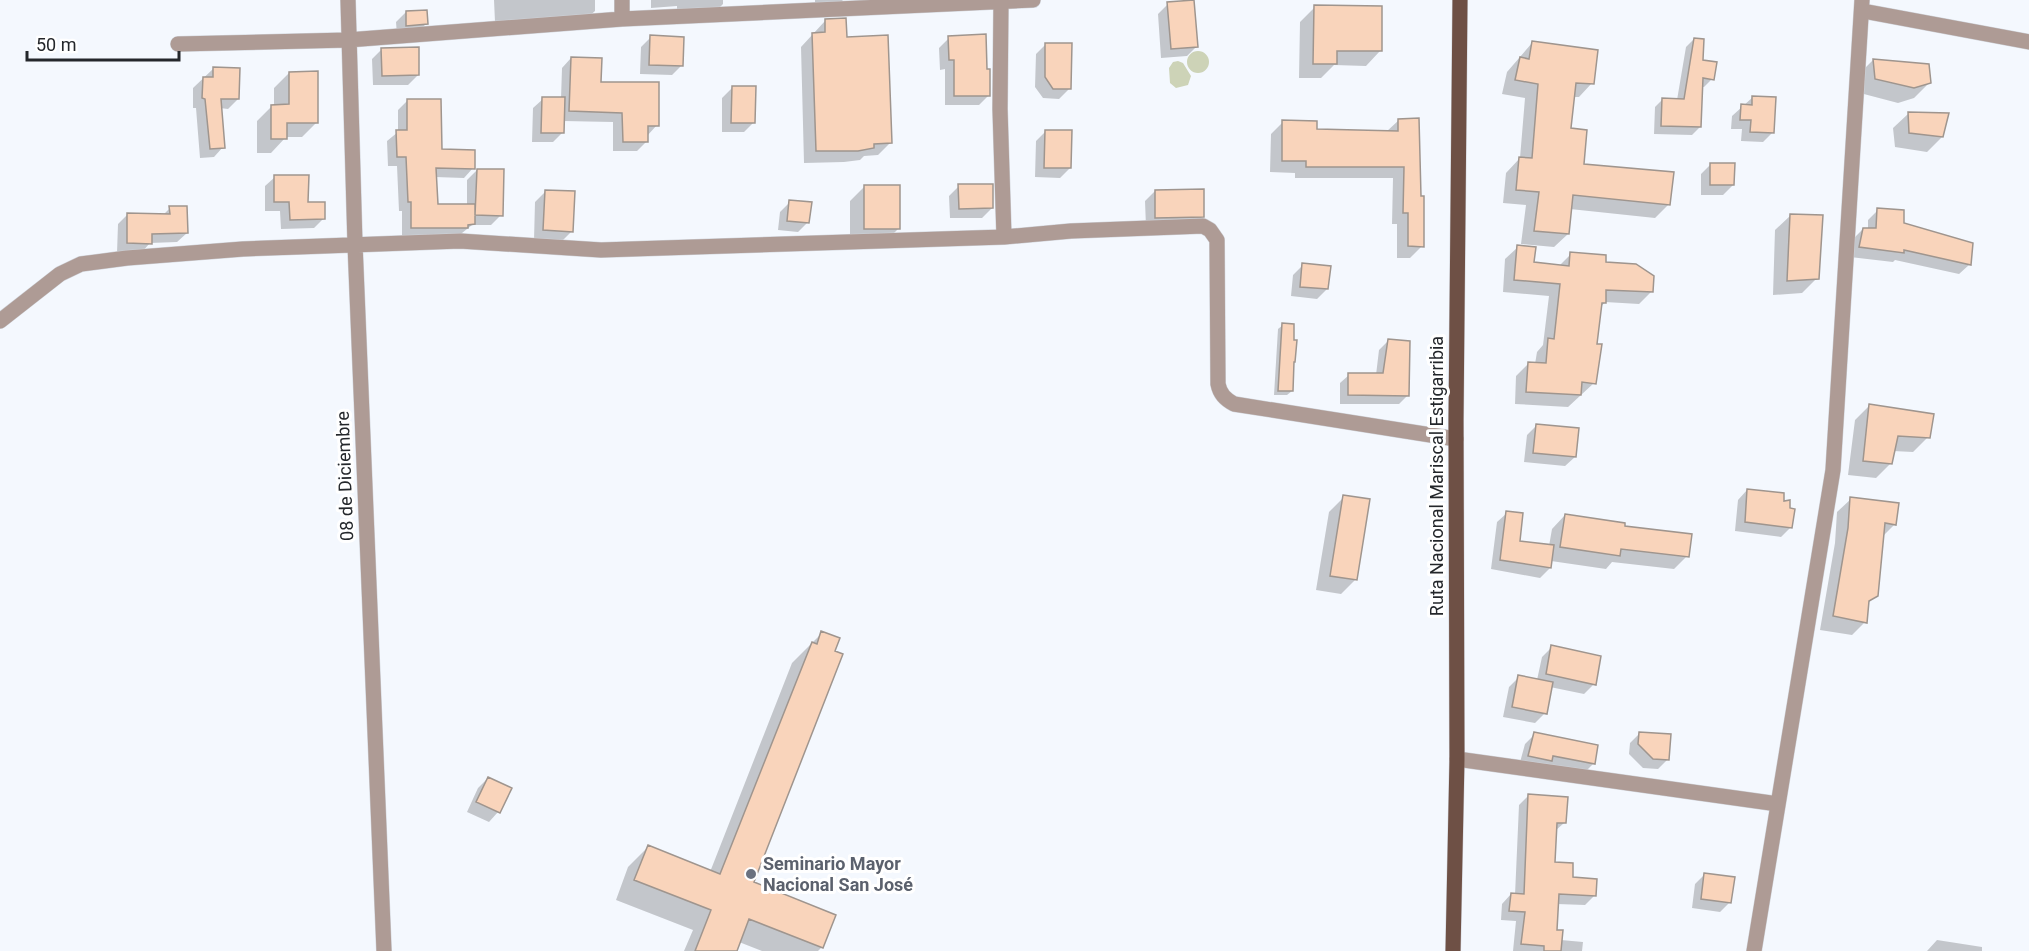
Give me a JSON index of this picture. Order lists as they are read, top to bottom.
{
  "streets": {
    "main road": ["Ruta Nacional Mariscal Estigarribia"],
    "street": ["08 de Diciembre"]
  },
  "places": ["Seminario Mayor Nacional San José"],
  "scale_bar": "50 m"
}
